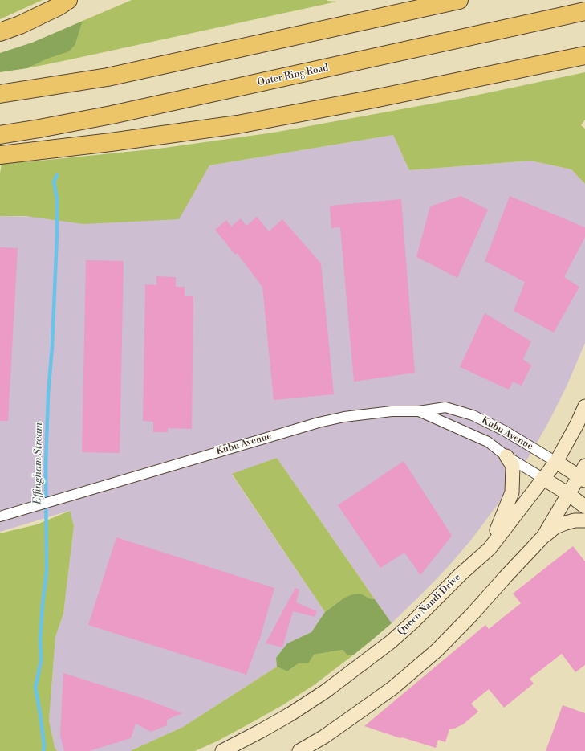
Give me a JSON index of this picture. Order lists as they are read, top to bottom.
{
  "streets": {
    "highway": ["Outer Ring Road"],
    "main road": ["Queen Nandi Drive"],
    "street": ["Kubu Avenue"]
  },
  "crossings": [
    ["Kubu Avenue", "Queen Nandi Drive"]
  ],
  "water": ["Effingham Stream"]
}
